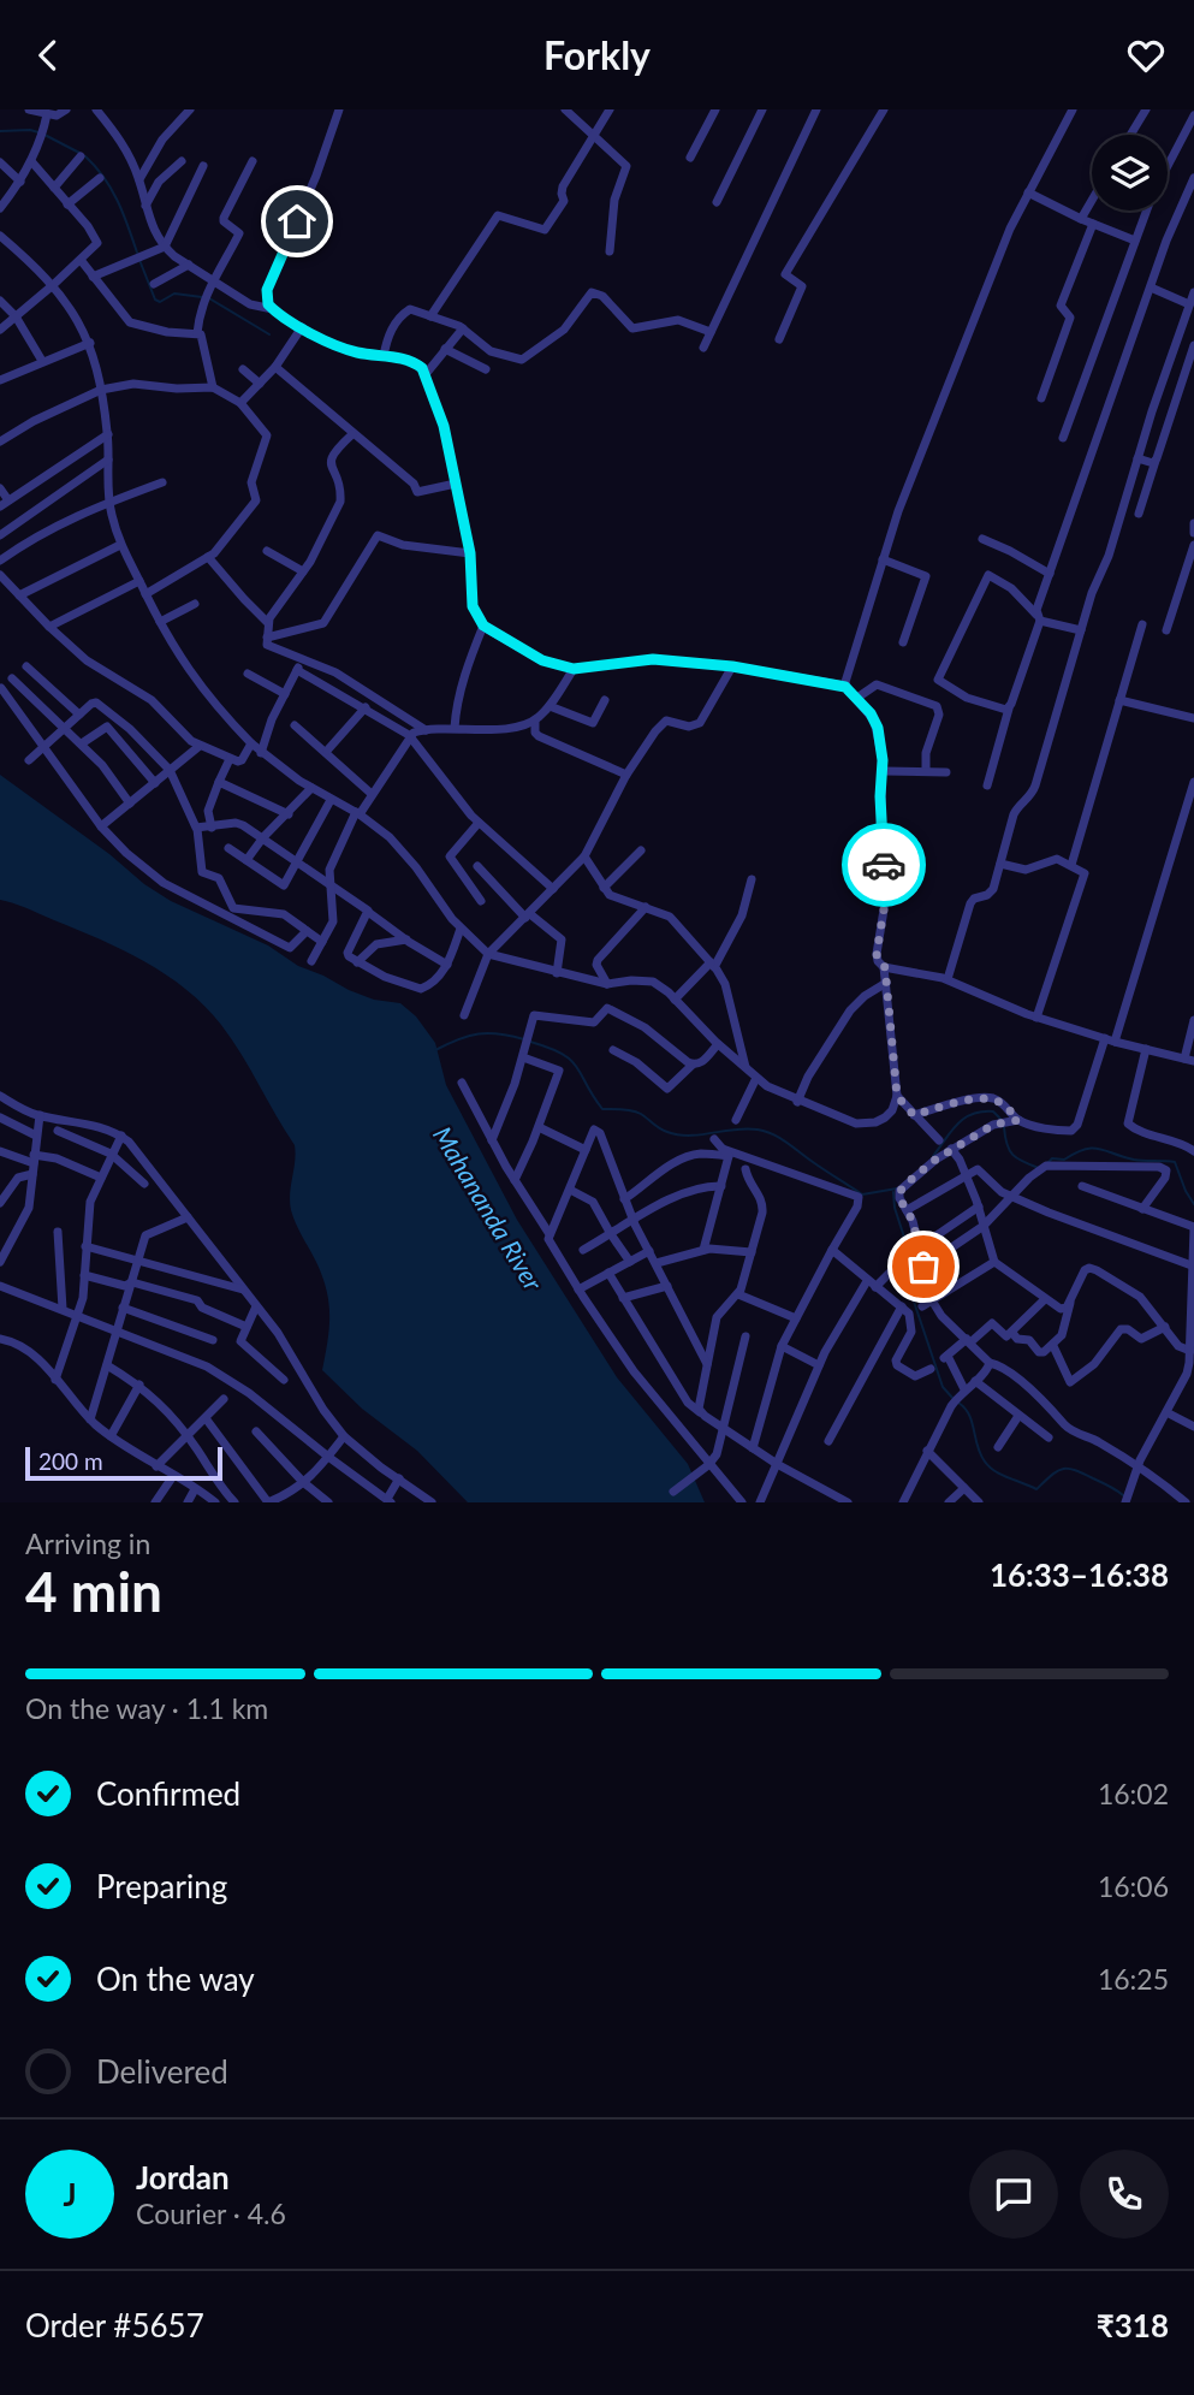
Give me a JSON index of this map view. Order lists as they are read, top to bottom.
{
  "water": ["Mahananda River"],
  "scale_bar": "200 m",
  "page": {
    "header": "Forkly",
    "scale": "200 m",
    "heading": ["4 min", "Arriving in", "16:33–16:38"],
    "panel": [
      "Jordan",
      "Courier · 4.6",
      "Order #5657",
      "₹318"
    ],
    "bar": "On the way · 1.1 km",
    "list": [
      ["Confirmed", "16:02"],
      ["Preparing", "16:06"],
      ["On the way", "16:25"],
      "Delivered"
    ],
    "round": "J"
  }
}
